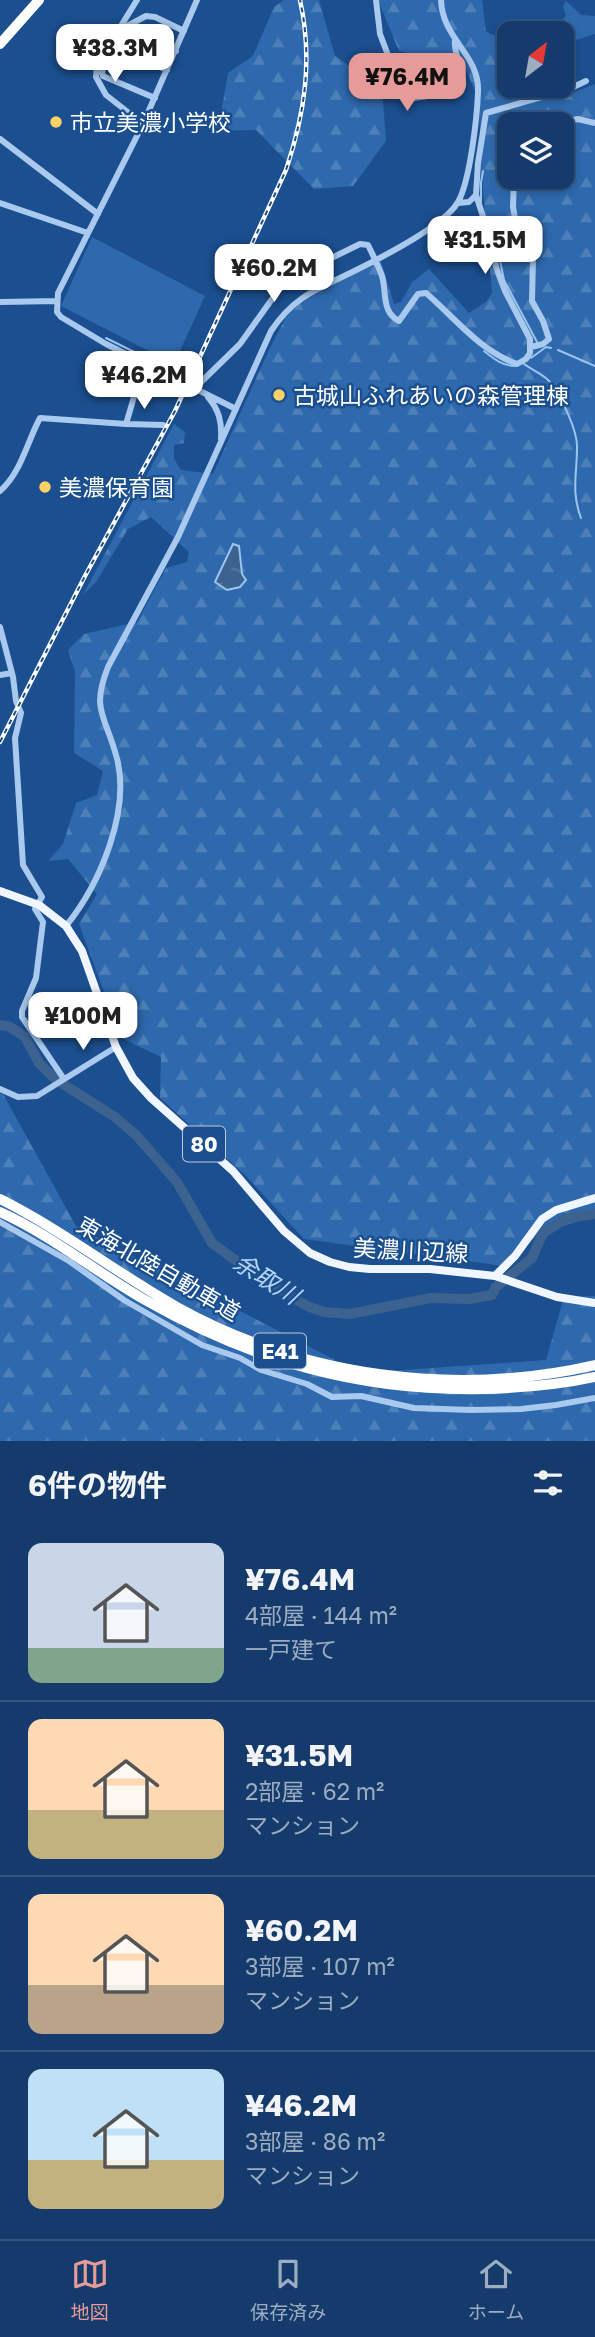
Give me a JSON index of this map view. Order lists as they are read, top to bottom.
{
  "streets": {
    "highway": ["東海北陸自動車道", "E41"],
    "main road": ["80", "美濃川辺線"]
  },
  "water": ["余取川"],
  "places": ["市立美濃小学校", "古城山ふれあいの森管理棟", "美濃保育園"],
  "north": "top right",
  "page": {
    "price": [
      "¥38.3M",
      "¥76.4M",
      "¥31.5M",
      "¥60.2M",
      "¥46.2M",
      "¥100M"
    ],
    "heading": "6件の物件",
    "list": [
      {
        "name": "¥76.4M",
        "note": "4部屋 · 144 m² · 一戸建て"
      },
      {
        "name": "¥31.5M",
        "note": "2部屋 · 62 m² · マンション"
      },
      {
        "name": "¥60.2M",
        "note": "3部屋 · 107 m² · マンション"
      },
      {
        "name": "¥46.2M",
        "note": "3部屋 · 86 m² · マンション"
      }
    ],
    "tabs": ["地図", "保存済み", "ホーム"]
  }
}
